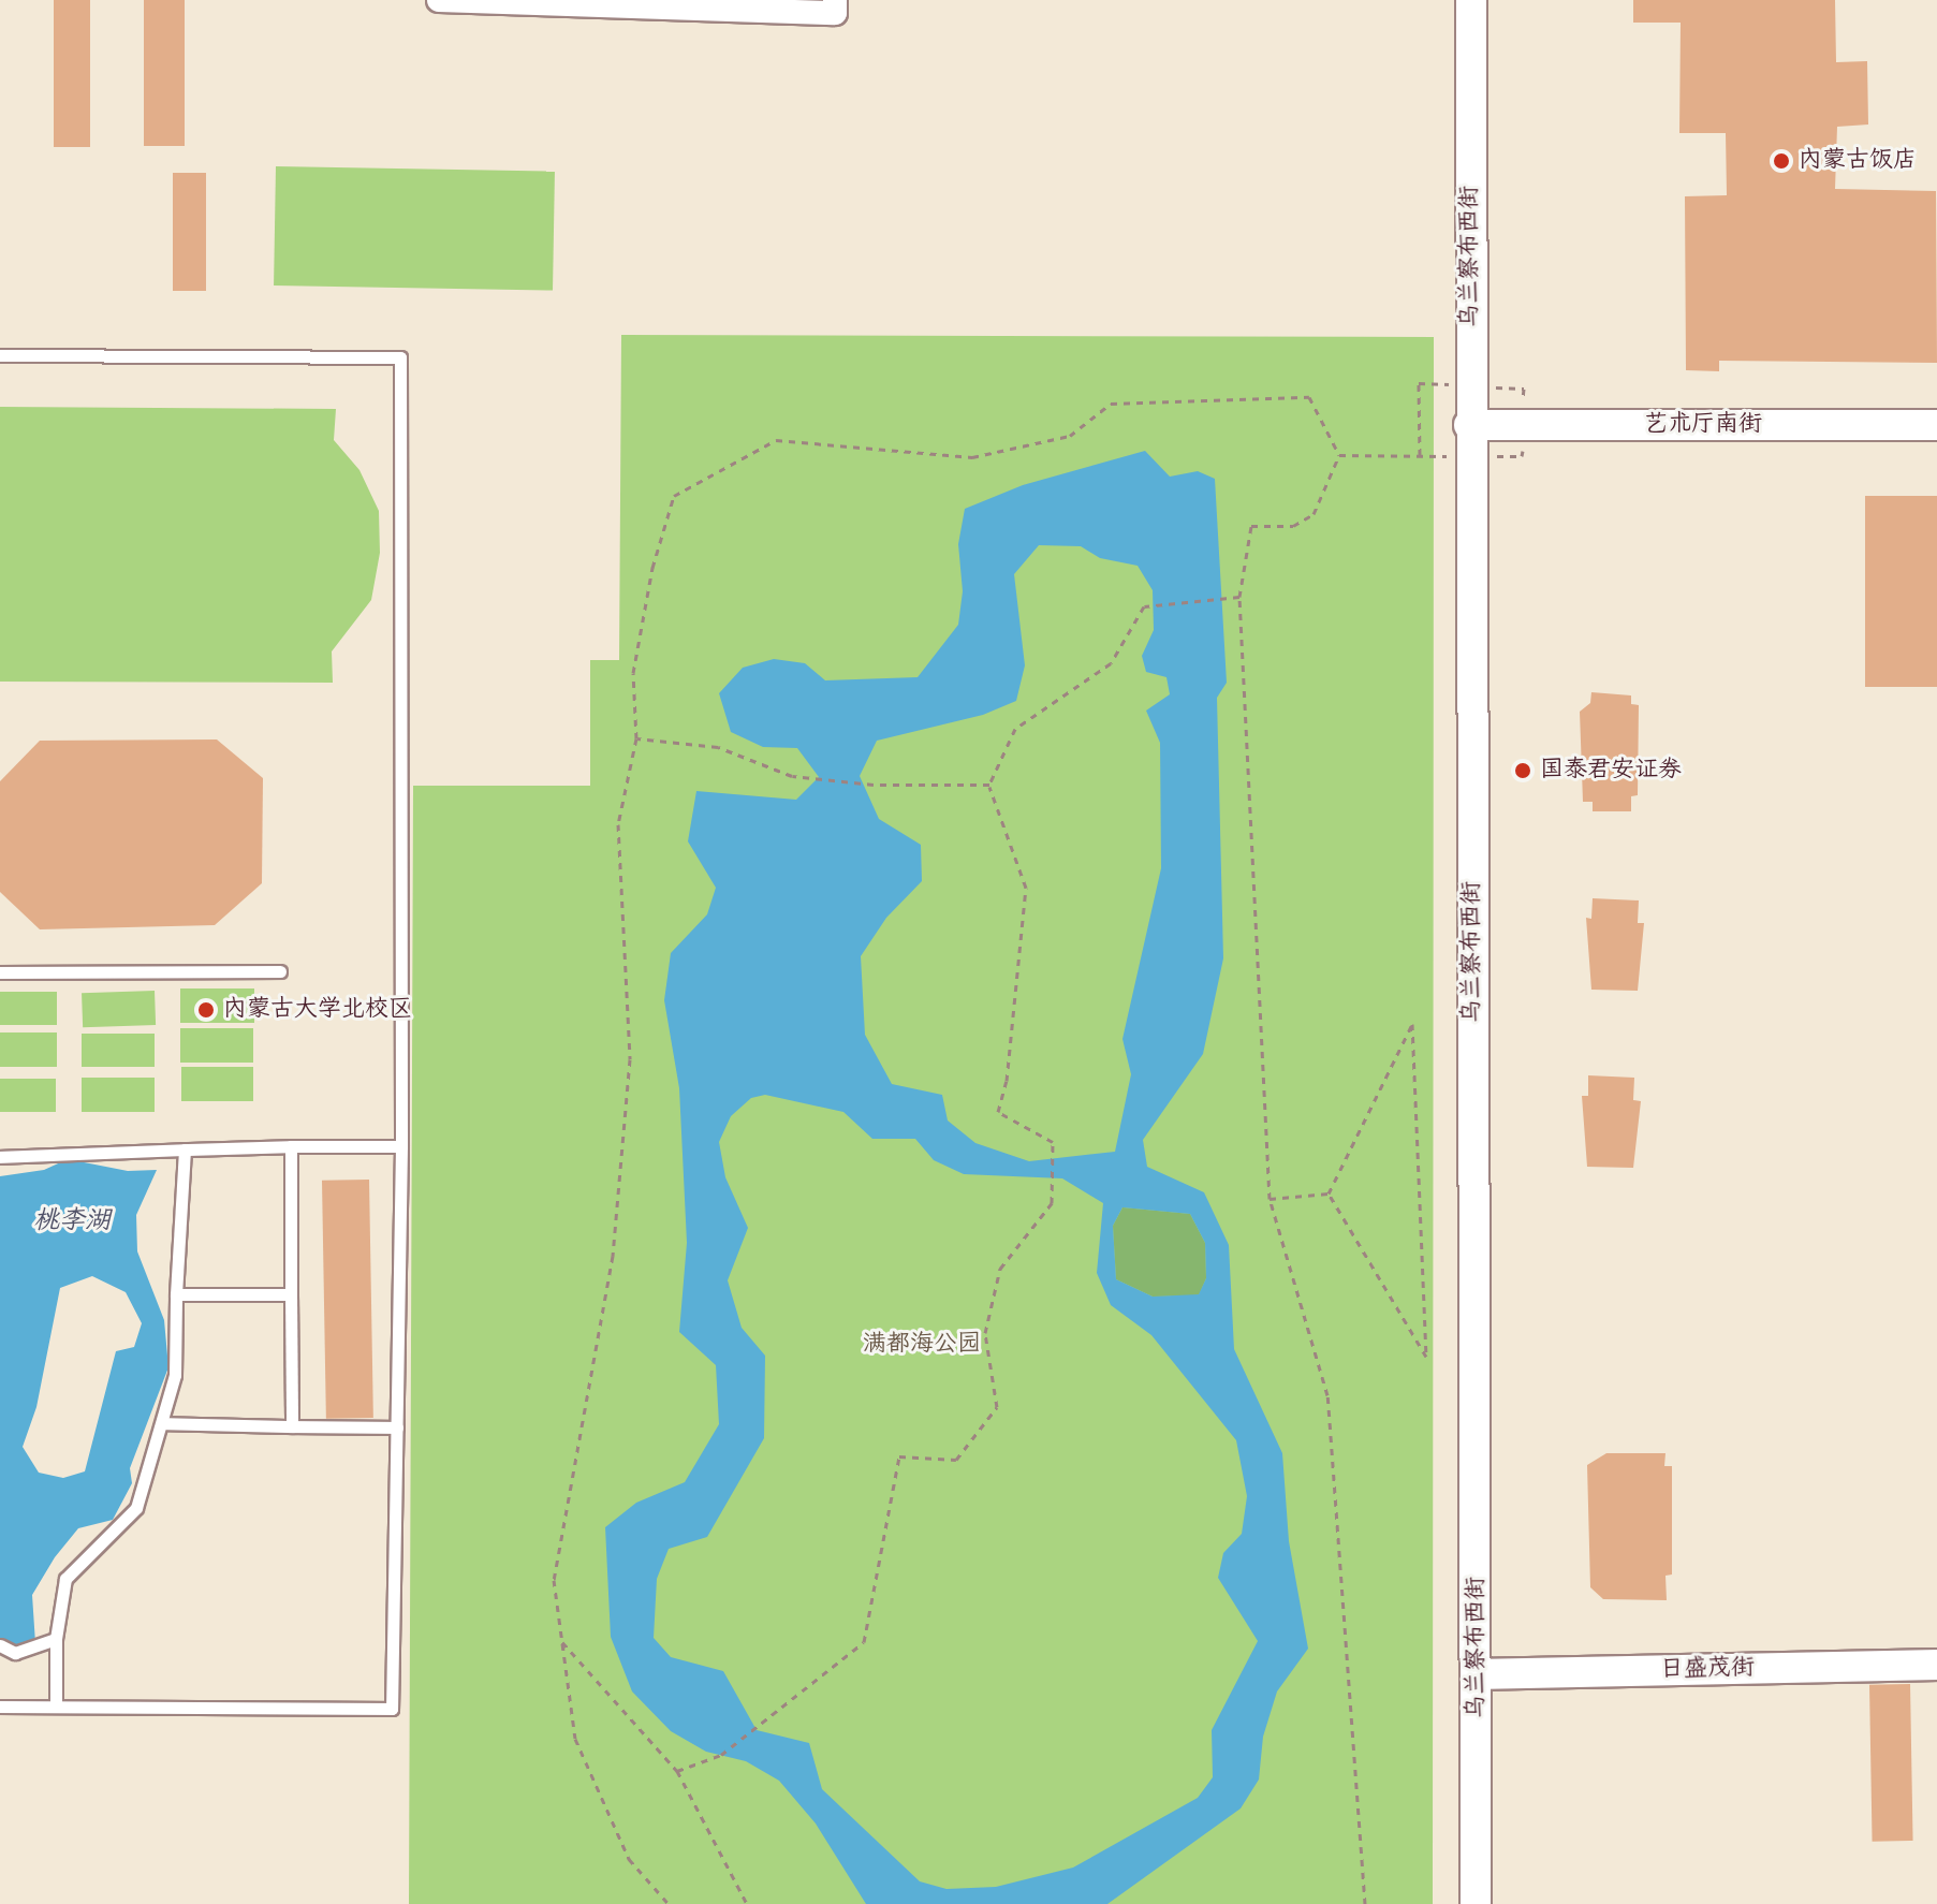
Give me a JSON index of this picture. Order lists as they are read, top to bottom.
{
  "streets": {
    "street": ["乌兰察布西街", "艺术厅南街", "日盛茂街"]
  },
  "crossings": [
    ["乌兰察布西街", "艺术厅南街"],
    ["乌兰察布西街", "日盛茂街"]
  ],
  "water": ["桃李湖"],
  "parks": ["满都海公园"],
  "places": ["内蒙古饭店", "国泰君安证券", "内蒙古大学北校区"]
}
